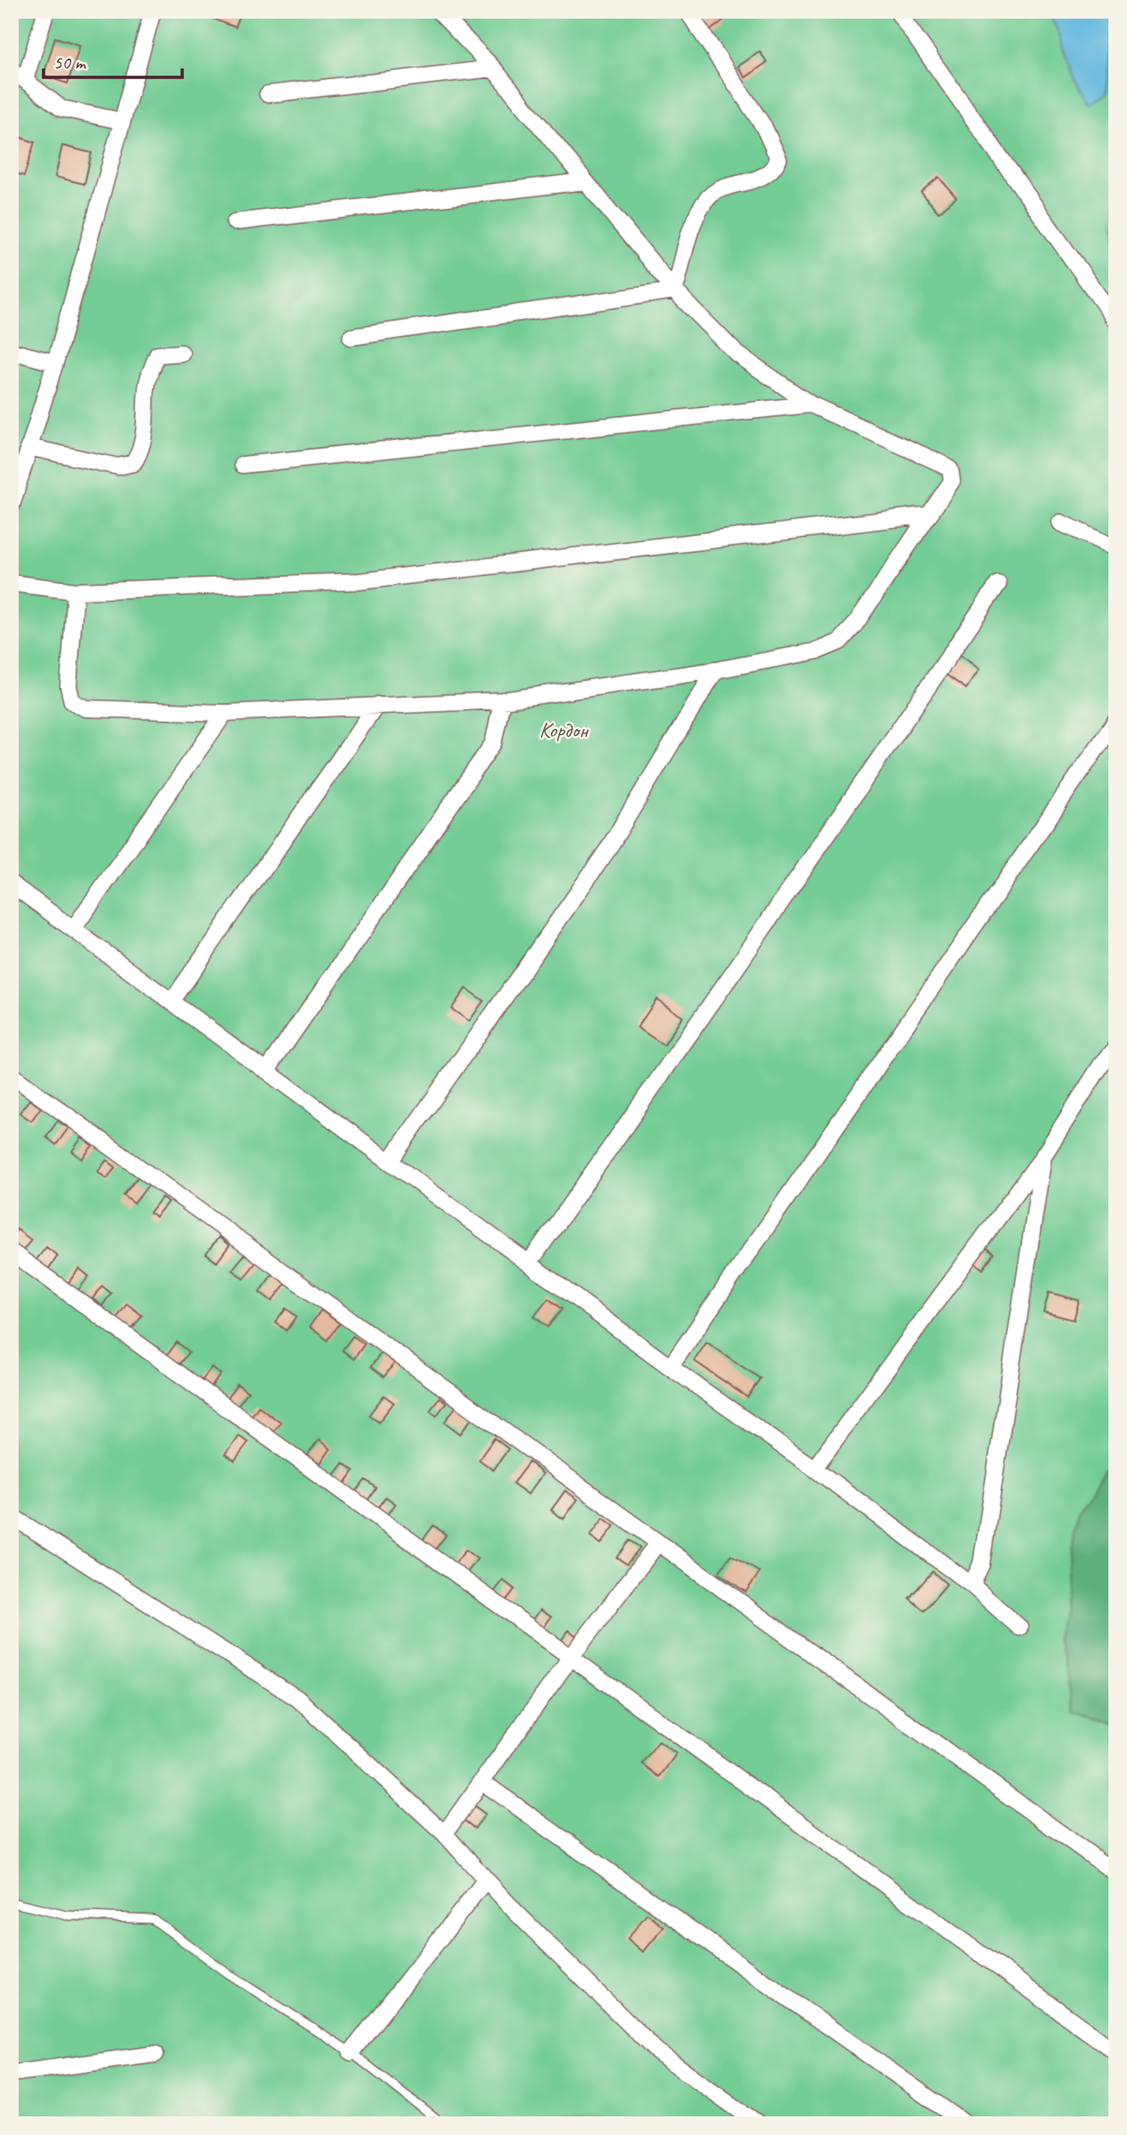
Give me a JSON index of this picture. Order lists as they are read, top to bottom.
{
  "parks": ["Кордон"],
  "scale_bar": "50 m"
}
